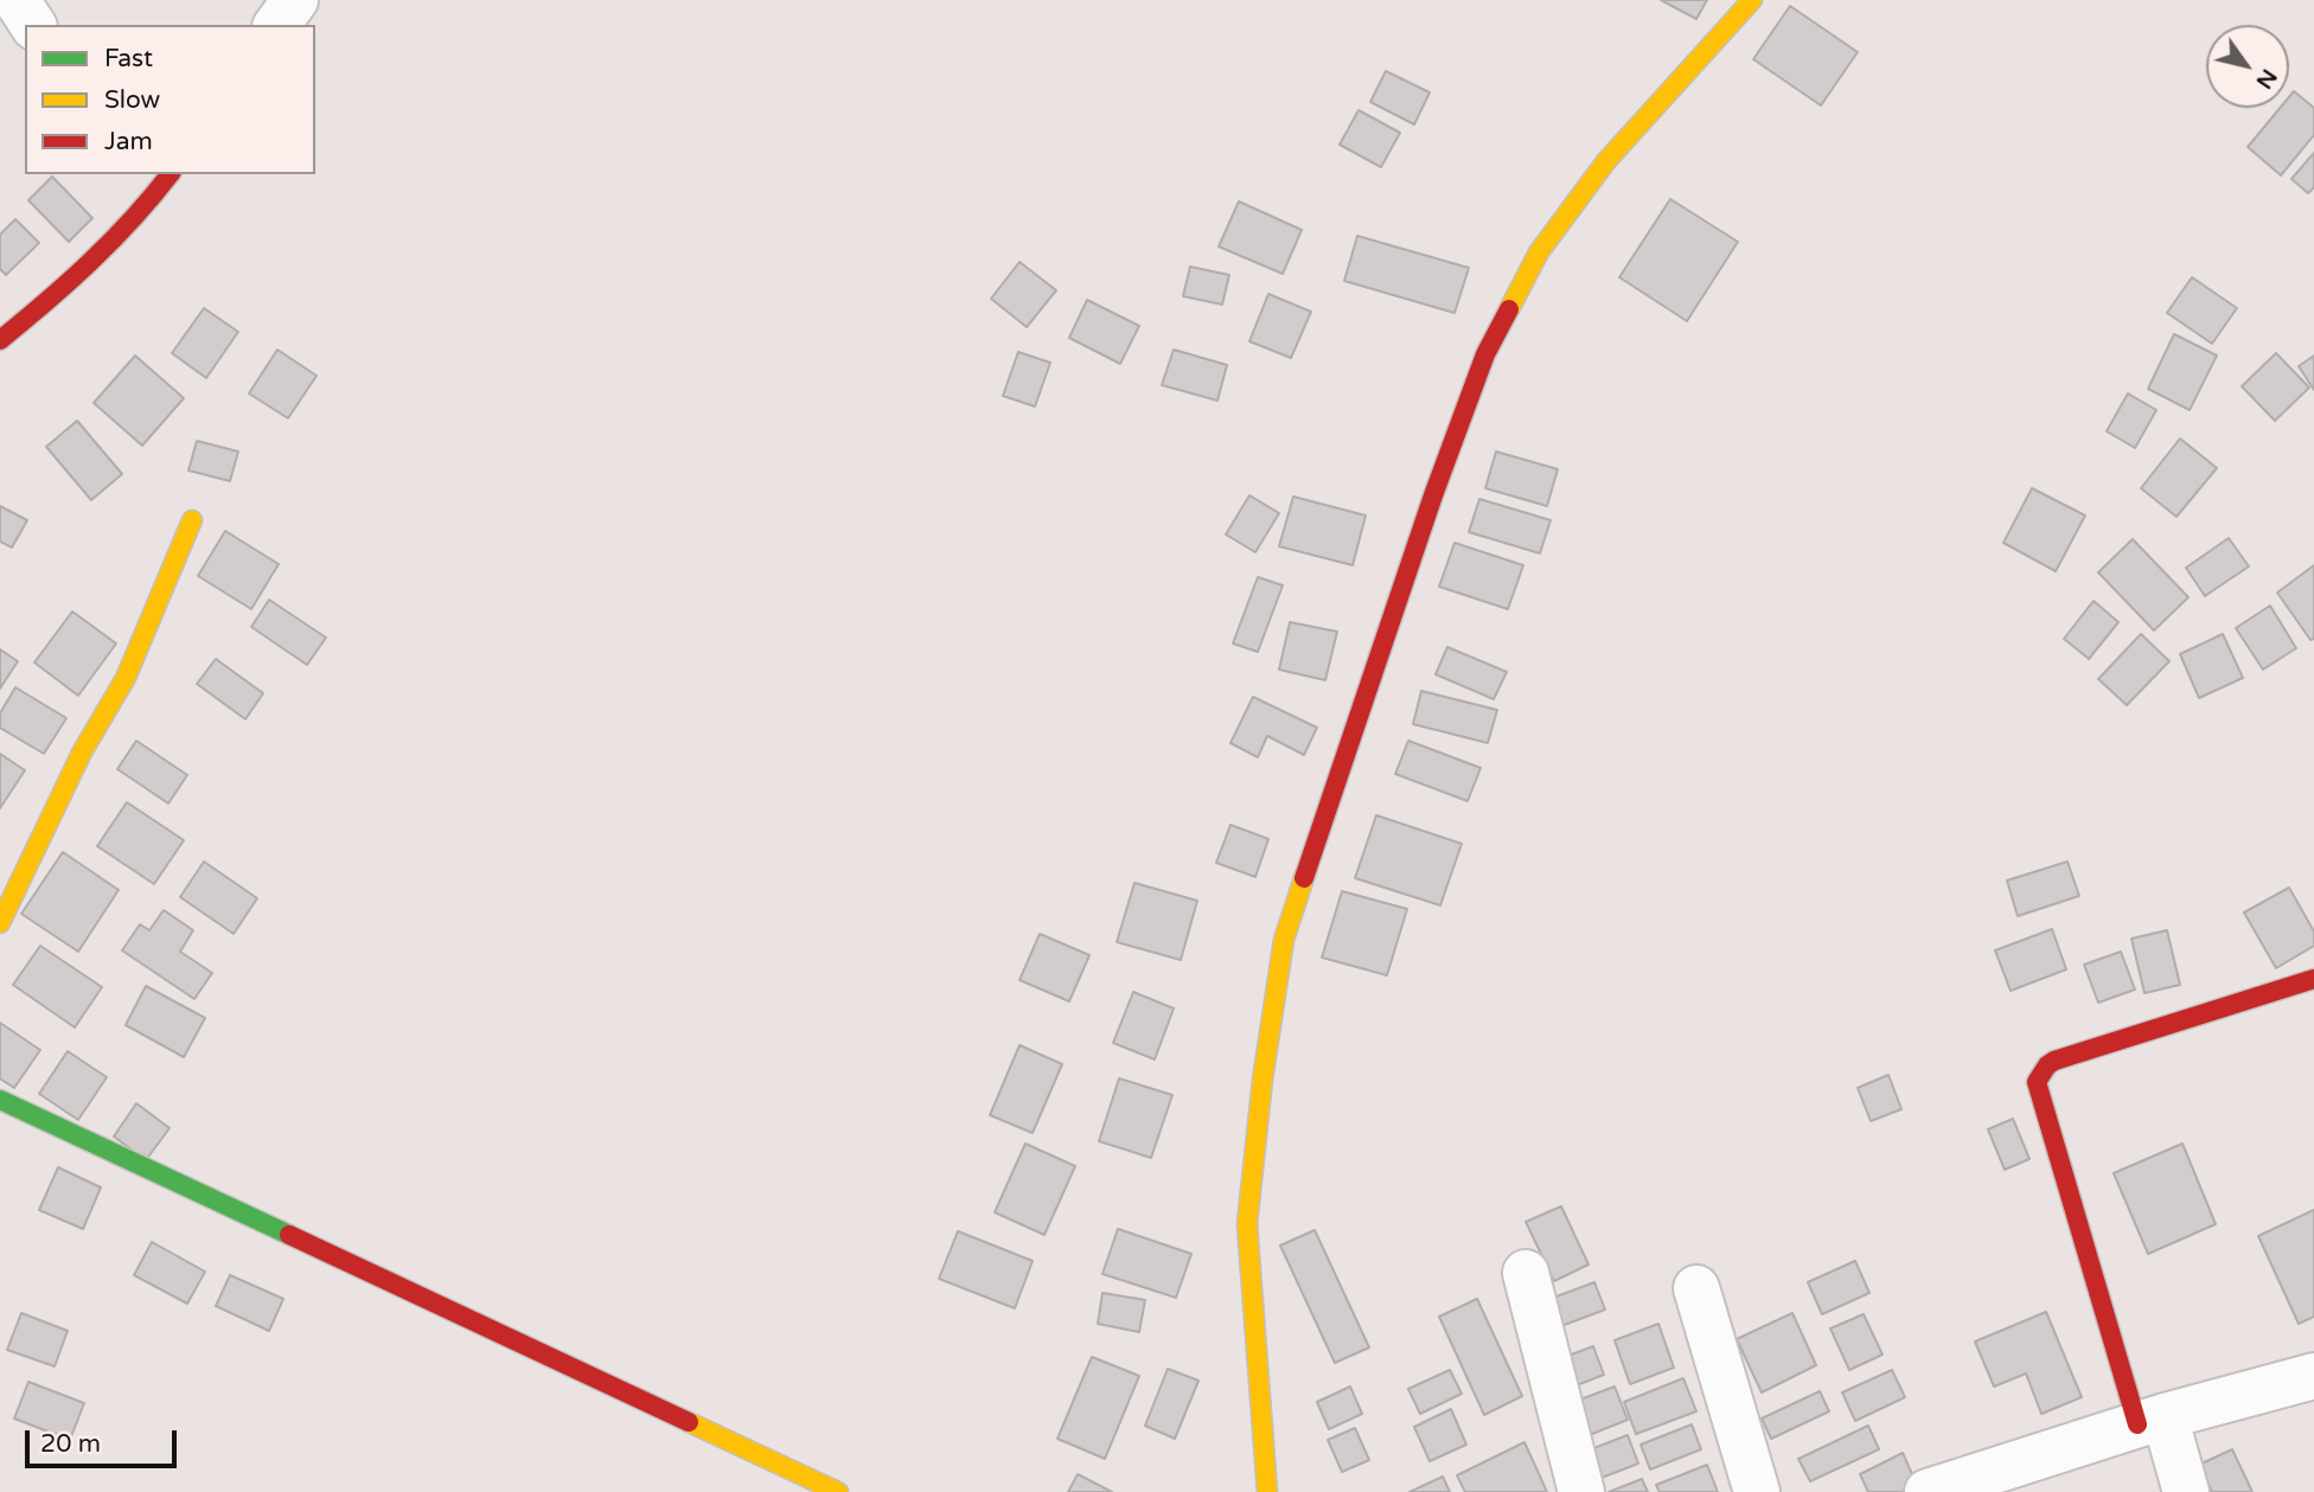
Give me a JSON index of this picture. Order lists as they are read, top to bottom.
{
  "legend": ["Fast", "Slow", "Jam"],
  "scale_bar": "20 m",
  "north": "bottom right"
}
